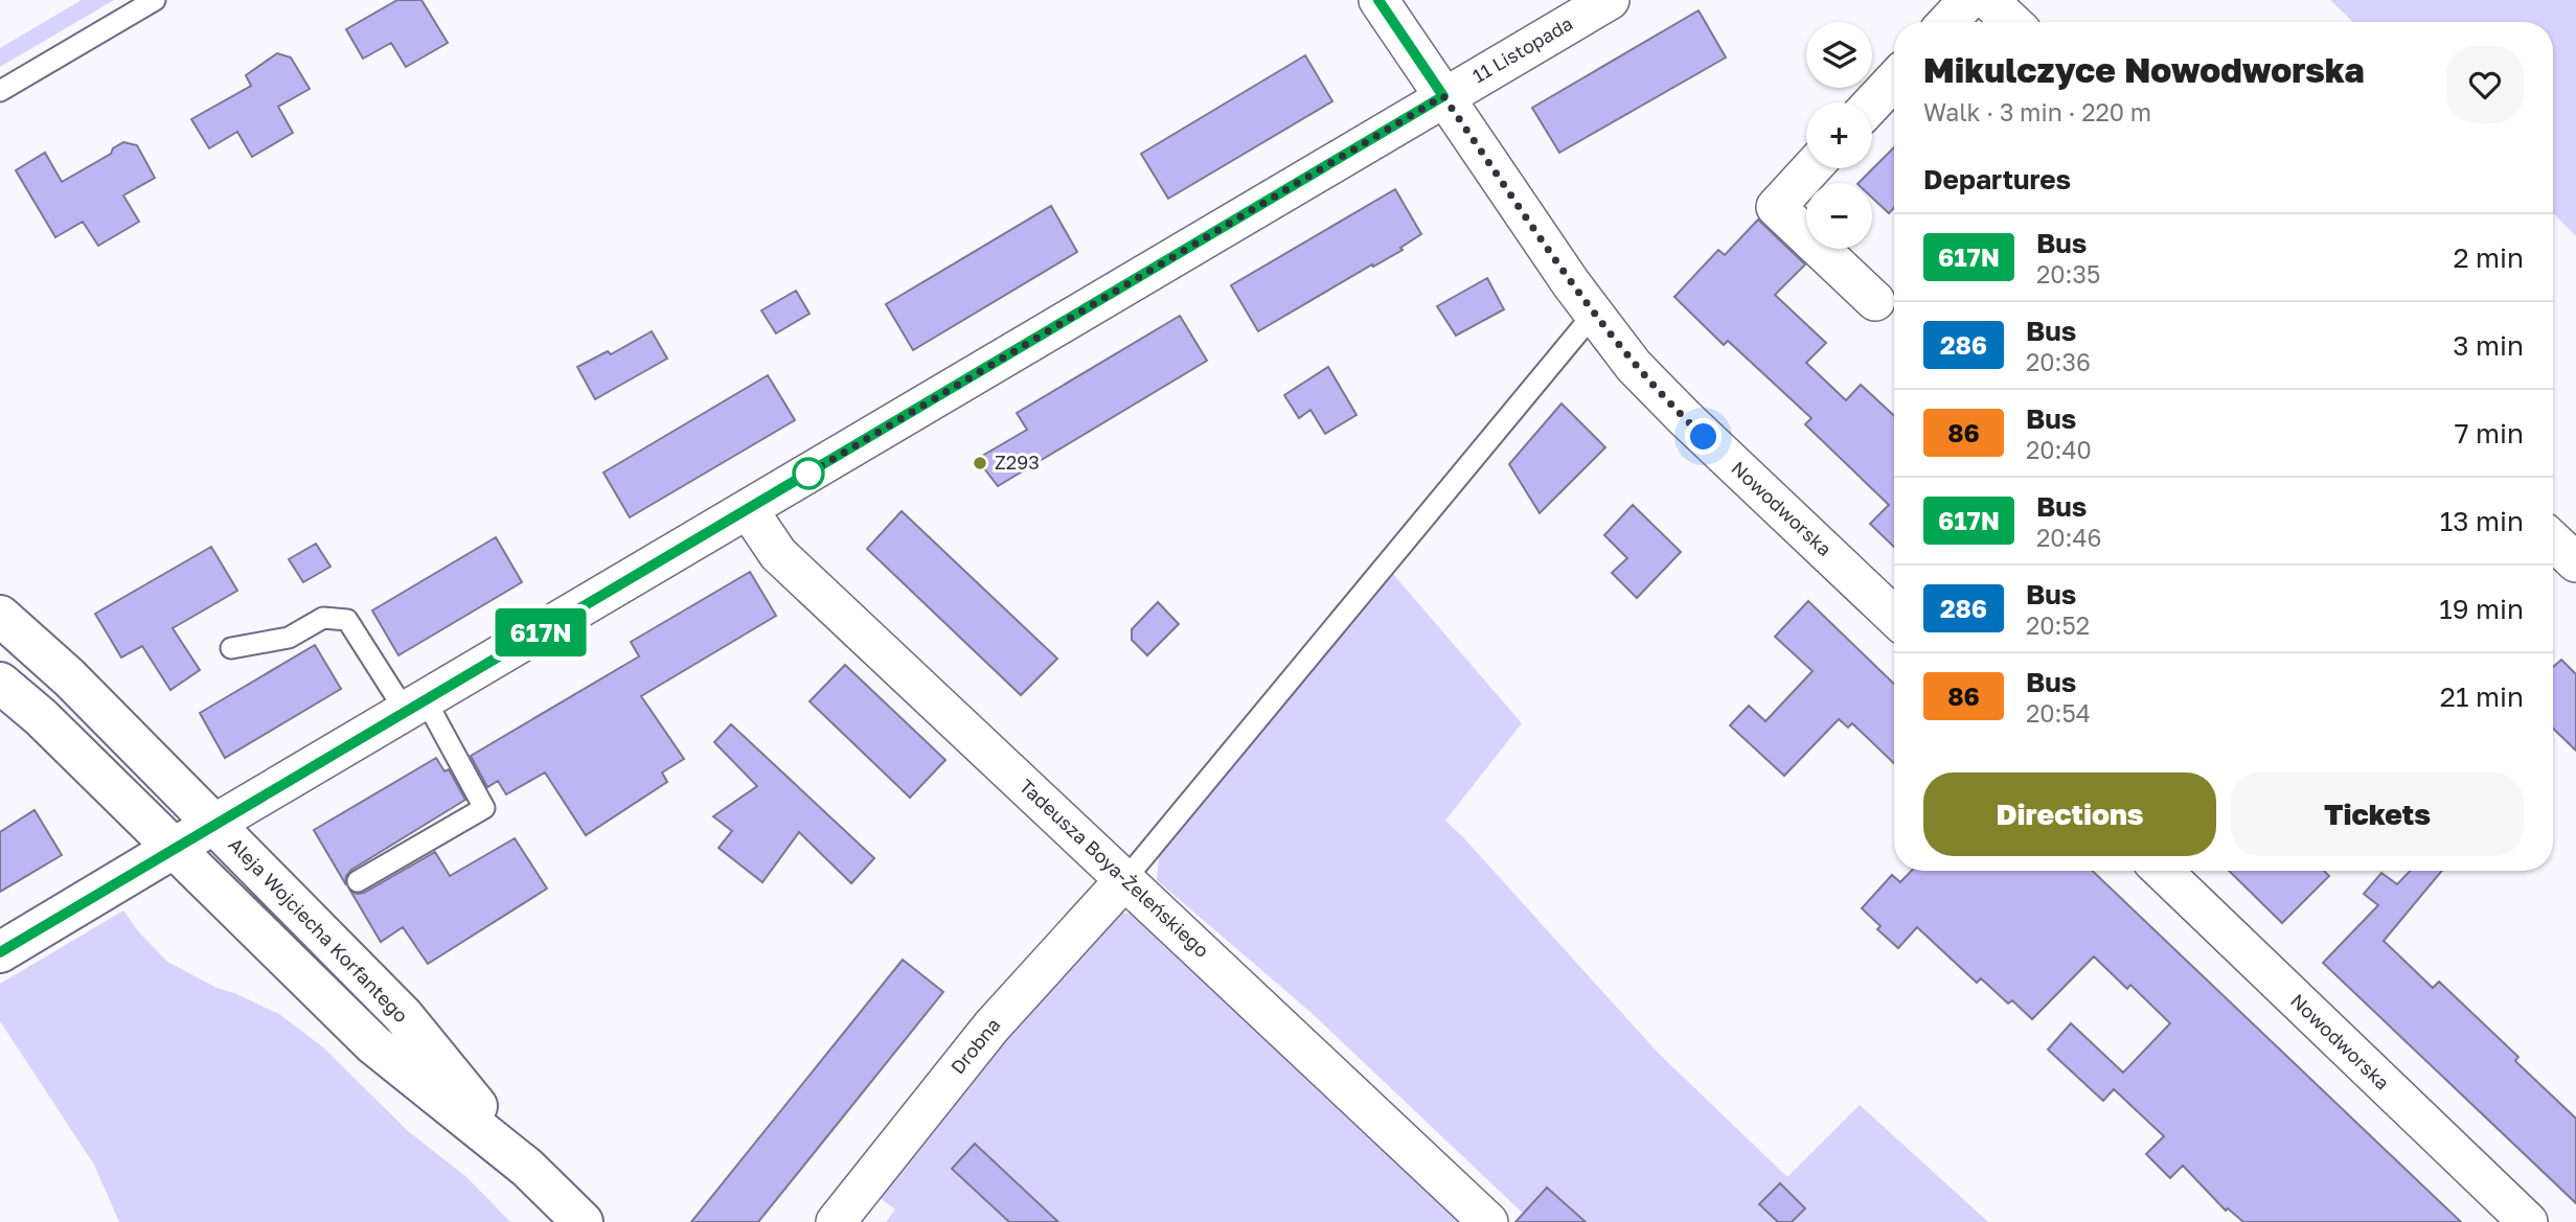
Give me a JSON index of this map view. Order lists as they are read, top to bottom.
{
  "streets": {
    "main road": ["11 Listopada", "Aleja Wojciecha Korfantego"],
    "street": ["Nowodworska", "Tadeusza Boya-Żeleńskiego", "Drobna"]
  },
  "crossings": [
    ["11 Listopada", "Nowodworska"],
    ["11 Listopada", "Tadeusza Boya-Żeleńskiego"],
    ["11 Listopada", "Aleja Wojciecha Korfantego"],
    ["Tadeusza Boya-Żeleńskiego", "Drobna"]
  ],
  "places": ["Z293"],
  "lines": ["bus line 617N"],
  "page": {
    "on_map": "617N",
    "map_buttons": ["+", "−"],
    "heading": [
      ["Mikulczyce Nowodworska", "Walk · 3 min · 220 m"],
      "Departures"
    ],
    "list": [
      {
        "mark": "617N",
        "name": "Bus",
        "note": "20:35",
        "value": "2 min"
      },
      {
        "mark": "286",
        "name": "Bus",
        "note": "20:36",
        "value": "3 min"
      },
      {
        "mark": "86",
        "name": "Bus",
        "note": "20:40",
        "value": "7 min"
      },
      {
        "mark": "617N",
        "name": "Bus",
        "note": "20:46",
        "value": "13 min"
      },
      {
        "mark": "286",
        "name": "Bus",
        "note": "20:52",
        "value": "19 min"
      },
      {
        "mark": "86",
        "name": "Bus",
        "note": "20:54",
        "value": "21 min"
      }
    ],
    "buttons": ["Directions", "Tickets"]
  }
}
